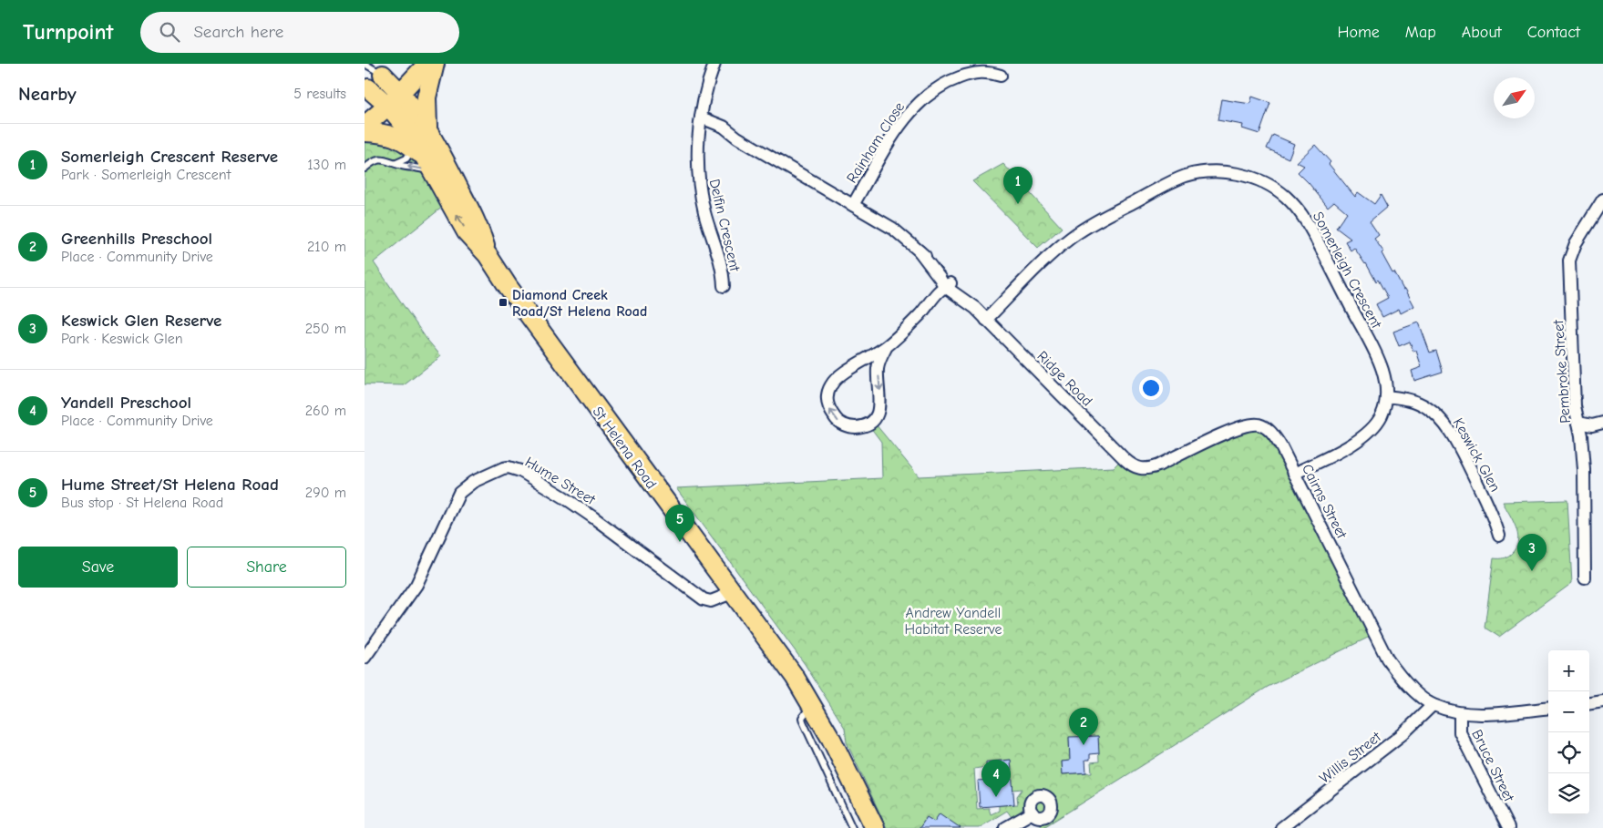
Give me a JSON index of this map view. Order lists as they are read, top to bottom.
{
  "streets": {
    "main road": ["St Helena Road"],
    "street": [
      "Rainham Close",
      "Delfin Crescent",
      "Somerleigh Crescent",
      "Pembroke Street",
      "Ridge Road",
      "Keswick Glen",
      "Hume Street",
      "Cairns Street",
      "Willis Street",
      "Bruce Street"
    ]
  },
  "crossings": [
    ["Rainham Close", "Ridge Road"],
    ["Delfin Crescent", "Ridge Road"],
    ["Somerleigh Crescent", "Ridge Road"],
    ["Somerleigh Crescent", "Keswick Glen"],
    ["Somerleigh Crescent", "Cairns Street"],
    ["Ridge Road", "Cairns Street"],
    ["St Helena Road", "Hume Street"],
    ["Cairns Street", "Willis Street"]
  ],
  "parks": ["Andrew Yandell Habitat Reserve"],
  "places": {
    "transit": ["Diamond Creek Road/St Helena Road"]
  },
  "north": "top right",
  "page": {
    "header": "Turnpoint",
    "search": "Search here",
    "nav": [
      "Home",
      "Map",
      "About",
      "Contact"
    ],
    "heading": ["Nearby", "5 results"],
    "list": [
      {
        "mark": "1",
        "name": "Somerleigh Crescent Reserve",
        "note": "Park · Somerleigh Crescent",
        "value": "130 m"
      },
      {
        "mark": "2",
        "name": "Greenhills Preschool",
        "note": "Place · Community Drive",
        "value": "210 m"
      },
      {
        "mark": "3",
        "name": "Keswick Glen Reserve",
        "note": "Park · Keswick Glen",
        "value": "250 m"
      },
      {
        "mark": "4",
        "name": "Yandell Preschool",
        "note": "Place · Community Drive",
        "value": "260 m"
      },
      {
        "mark": "5",
        "name": "Hume Street/St Helena Road",
        "note": "Bus stop · St Helena Road",
        "value": "290 m"
      }
    ],
    "pins": [
      "1",
      "5",
      "3",
      "2",
      "4"
    ],
    "buttons": ["Save", "Share"],
    "map_buttons": ["+", "−"]
  }
}
